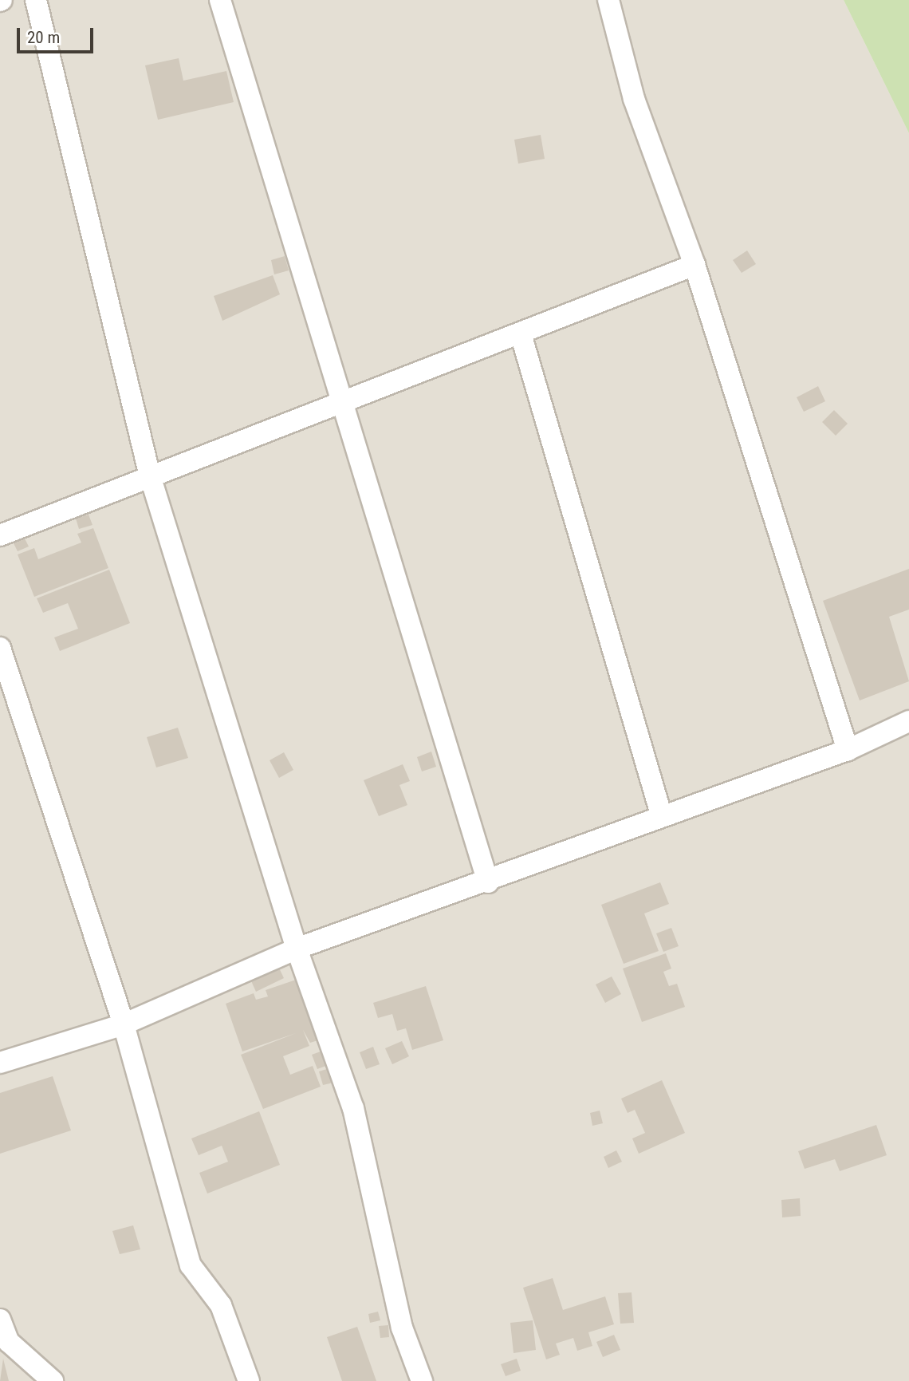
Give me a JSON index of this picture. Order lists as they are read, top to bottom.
{
  "scale_bar": "20 m"
}
